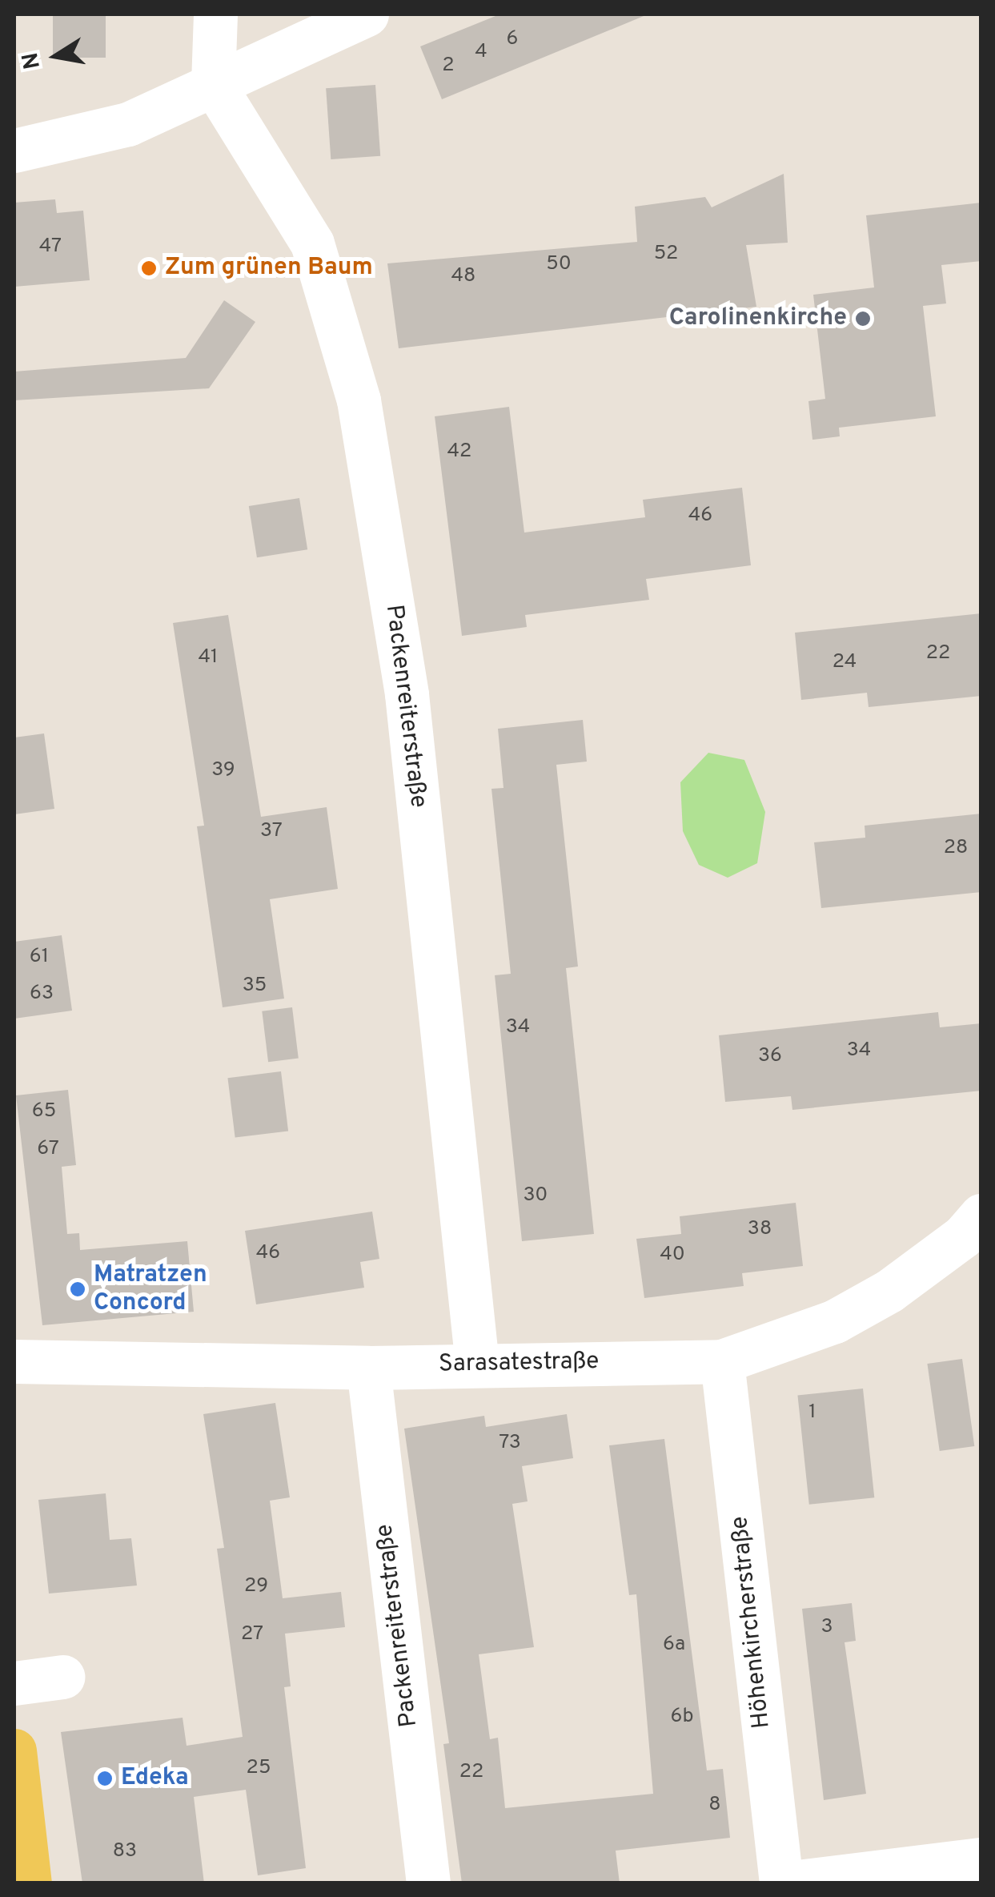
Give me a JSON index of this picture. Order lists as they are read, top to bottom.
{
  "streets": {
    "street": ["Packenreiterstraße", "Sarasatestraße", "Höhenkircherstraße"]
  },
  "crossings": [
    ["Packenreiterstraße", "Sarasatestraße"],
    ["Sarasatestraße", "Höhenkircherstraße"]
  ],
  "places": [
    "Zum grünen Baum",
    "Carolinenkirche",
    "Matratzen Concord",
    "Edeka"
  ],
  "house_numbers": [
    "6",
    "4",
    "2",
    "47",
    "52",
    "50",
    "48",
    "42",
    "46",
    "22",
    "41",
    "24",
    "39",
    "37",
    "28",
    "61",
    "35",
    "63",
    "34",
    "34",
    "36",
    "65",
    "67",
    "30",
    "38",
    "46",
    "40",
    "1",
    "73",
    "29",
    "3",
    "27",
    "6a",
    "6b",
    "25",
    "22",
    "8",
    "83"
  ],
  "north": "left"
}
